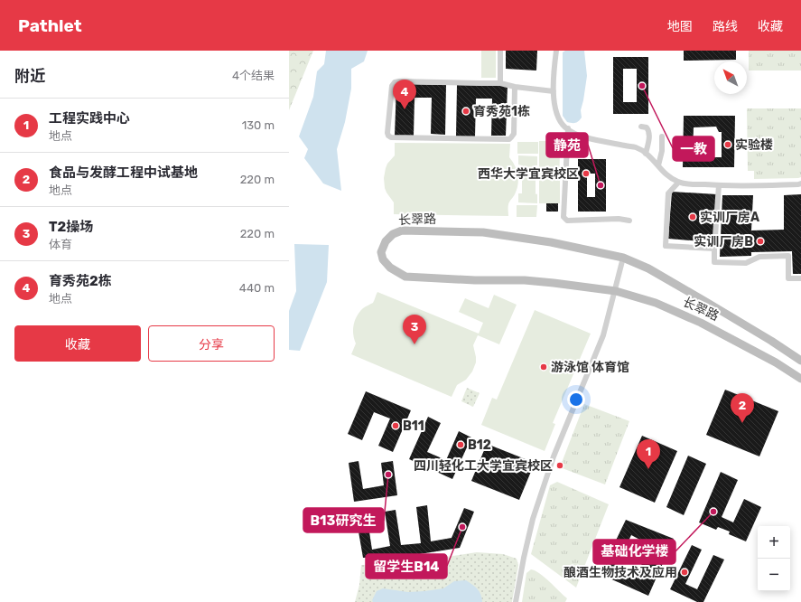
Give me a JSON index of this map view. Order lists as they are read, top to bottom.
{
  "streets": {
    "main road": ["长翠路"]
  },
  "places": [
    "一教",
    "育秀苑1栋",
    "实验楼",
    "西华大学宜宾校区",
    "静苑",
    "实训厂房A",
    "实训厂房B",
    "游泳馆 体育馆",
    "B11",
    "B12",
    "四川轻化工大学宜宾校区",
    "B13研究生",
    "基础化学楼",
    "留学生B14",
    "酿酒生物技术及应用"
  ],
  "north": "top left",
  "page": {
    "header": "Pathlet",
    "nav": ["地图", "路线", "收藏"],
    "heading": ["附近", "4个结果"],
    "pins": [
      "4",
      "3",
      "2",
      "1"
    ],
    "list": [
      {
        "mark": "1",
        "name": "工程实践中心",
        "note": "地点",
        "value": "130 m"
      },
      {
        "mark": "2",
        "name": "食品与发酵工程中试基地",
        "note": "地点",
        "value": "220 m"
      },
      {
        "mark": "3",
        "name": "T2操场",
        "note": "体育",
        "value": "220 m"
      },
      {
        "mark": "4",
        "name": "育秀苑2栋",
        "note": "地点",
        "value": "440 m"
      }
    ],
    "buttons": ["收藏", "分享"],
    "map_buttons": ["+", "−"]
  }
}
